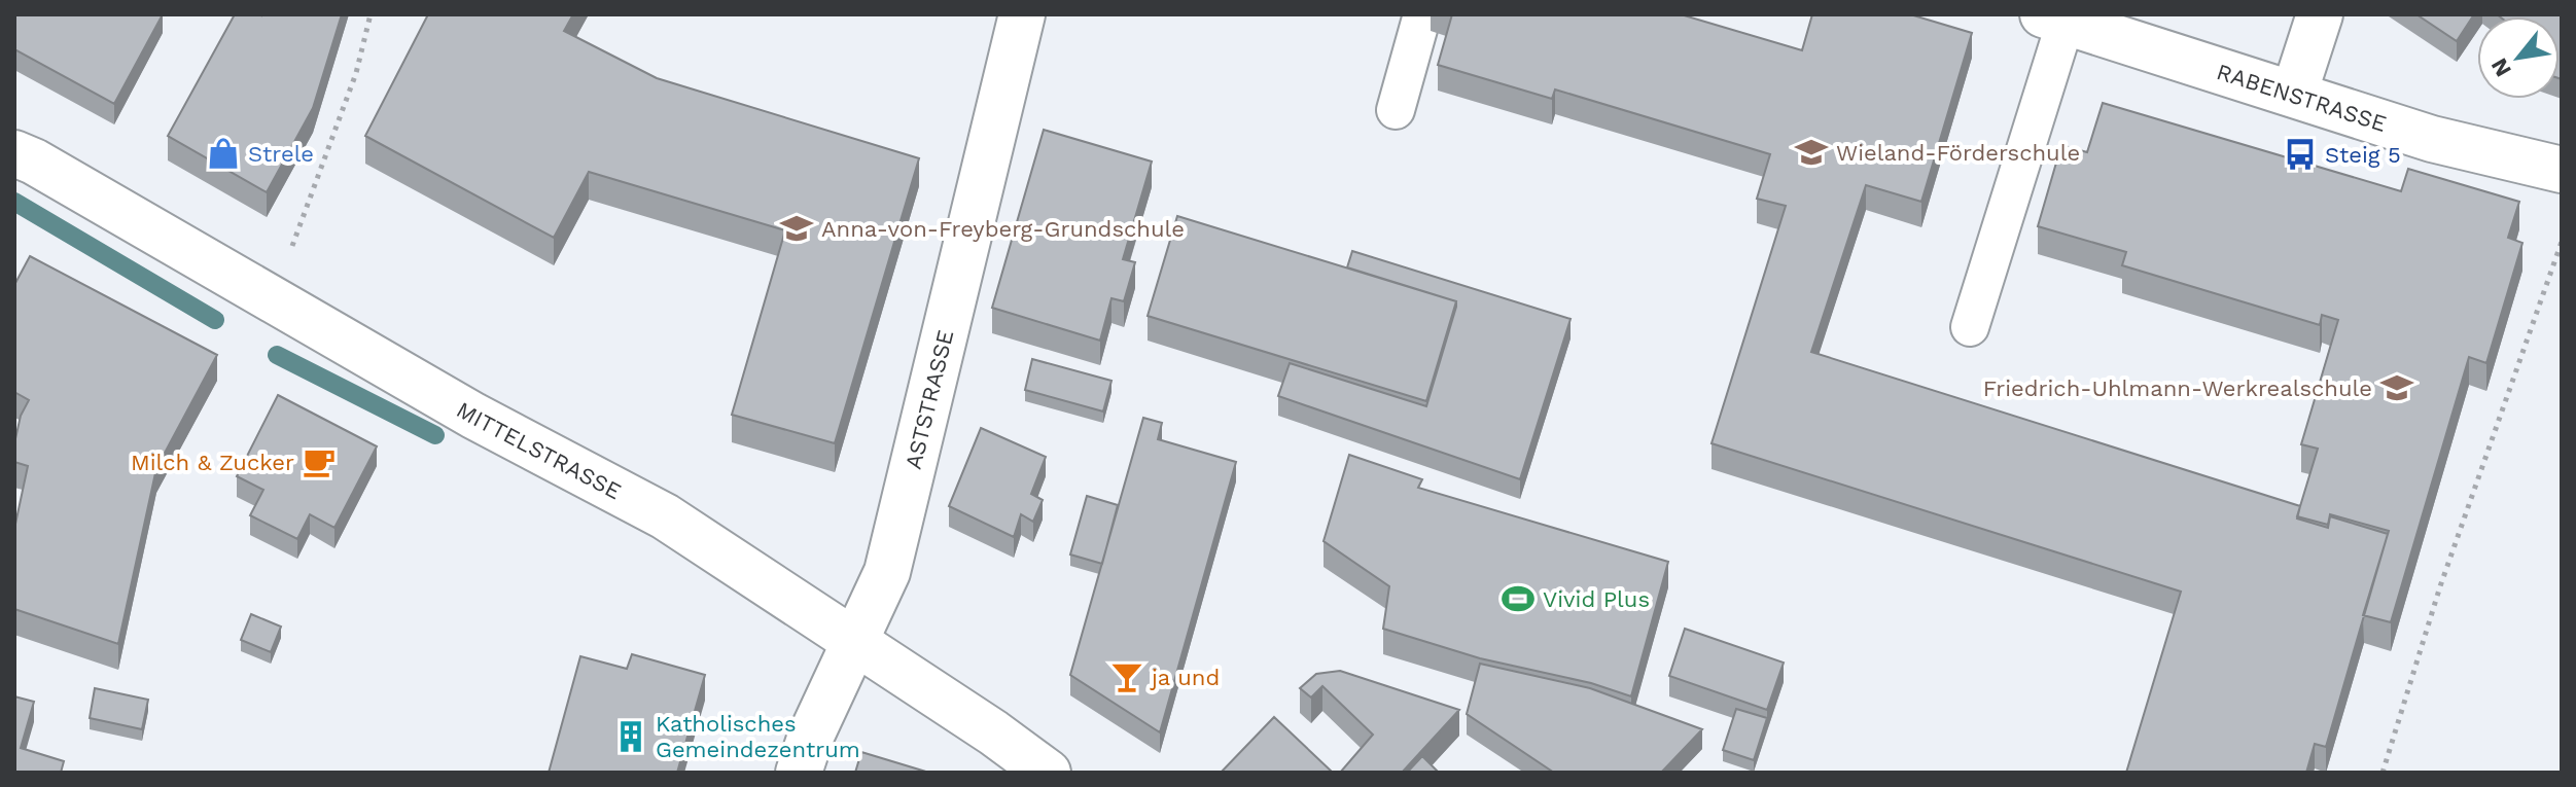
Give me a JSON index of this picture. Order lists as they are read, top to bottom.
{
  "streets": {
    "street": ["RABENSTRASSE", "ASTSTRASSE", "MITTELSTRASSE"]
  },
  "crossings": [
    ["ASTSTRASSE", "MITTELSTRASSE"]
  ],
  "places": {
    "school or university": ["Wieland-Förderschule", "Anna-von-Freyberg-Grundschule", "Friedrich-Uhlmann-Werkrealschule"],
    "shop": ["Strele"],
    "bus stop": ["Steig 5"],
    "cafe": ["Milch & Zucker"],
    "sports": ["Vivid Plus"],
    "bar": ["ja und"],
    "building": ["Katholisches Gemeindezentrum"]
  },
  "north": "bottom left"
}
